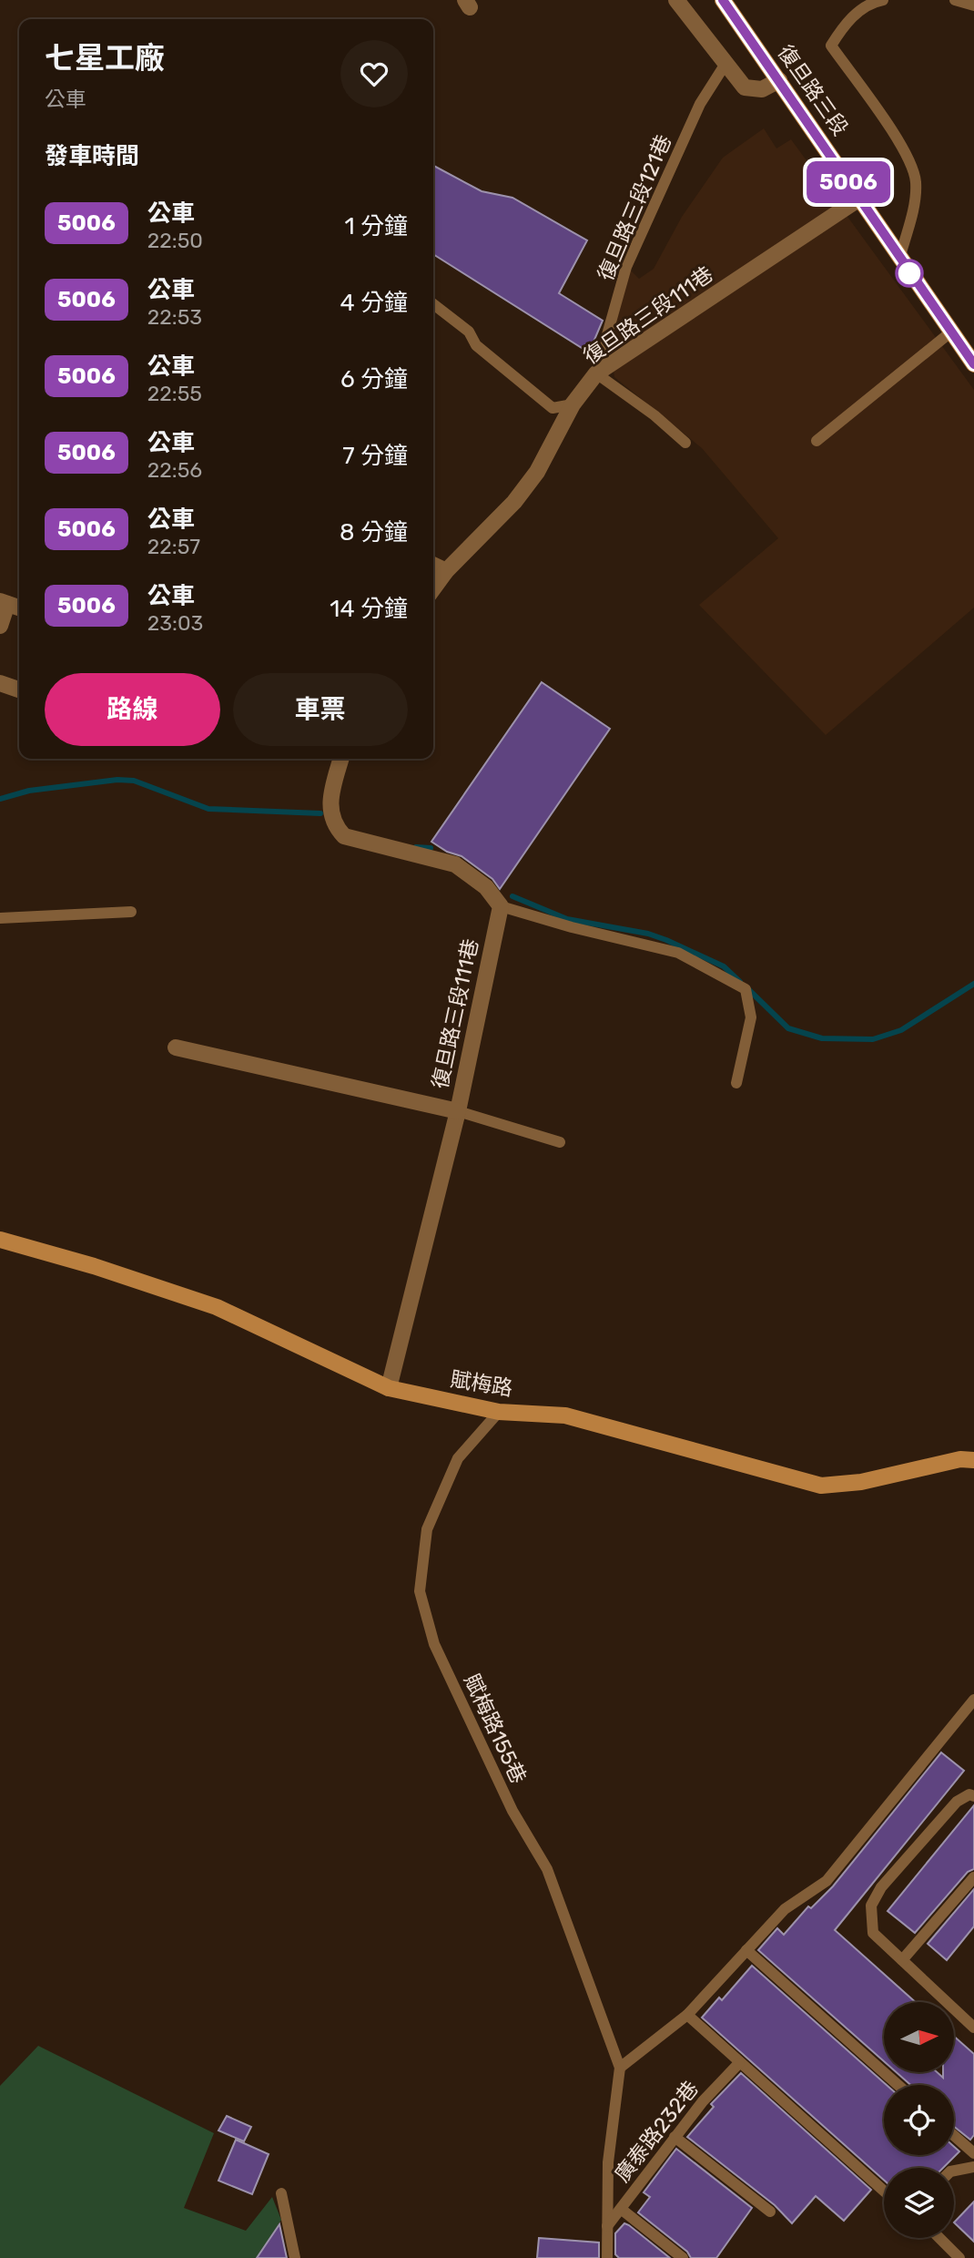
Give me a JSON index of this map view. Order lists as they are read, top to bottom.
{
  "streets": {
    "street": ["復旦路三段", "復旦路三段111巷", "賦梅路"],
    "lane": ["復旦路三段121巷", "賦梅路155巷", "廣泰路232巷"]
  },
  "crossings": [
    ["復旦路三段", "復旦路三段111巷"],
    ["復旦路三段121巷", "復旦路三段111巷"],
    ["復旦路三段111巷", "賦梅路"],
    ["賦梅路", "賦梅路155巷"]
  ],
  "lines": ["bus line 5006"],
  "north": "right",
  "page": {
    "on_map": "5006",
    "heading": [
      ["七星工廠", "公車"],
      "發車時間"
    ],
    "list": [
      {
        "mark": "5006",
        "name": "公車",
        "note": "22:50",
        "value": "1 分鐘"
      },
      {
        "mark": "5006",
        "name": "公車",
        "note": "22:53",
        "value": "4 分鐘"
      },
      {
        "mark": "5006",
        "name": "公車",
        "note": "22:55",
        "value": "6 分鐘"
      },
      {
        "mark": "5006",
        "name": "公車",
        "note": "22:56",
        "value": "7 分鐘"
      },
      {
        "mark": "5006",
        "name": "公車",
        "note": "22:57",
        "value": "8 分鐘"
      },
      {
        "mark": "5006",
        "name": "公車",
        "note": "23:03",
        "value": "14 分鐘"
      }
    ],
    "buttons": ["路線", "車票"]
  }
}
